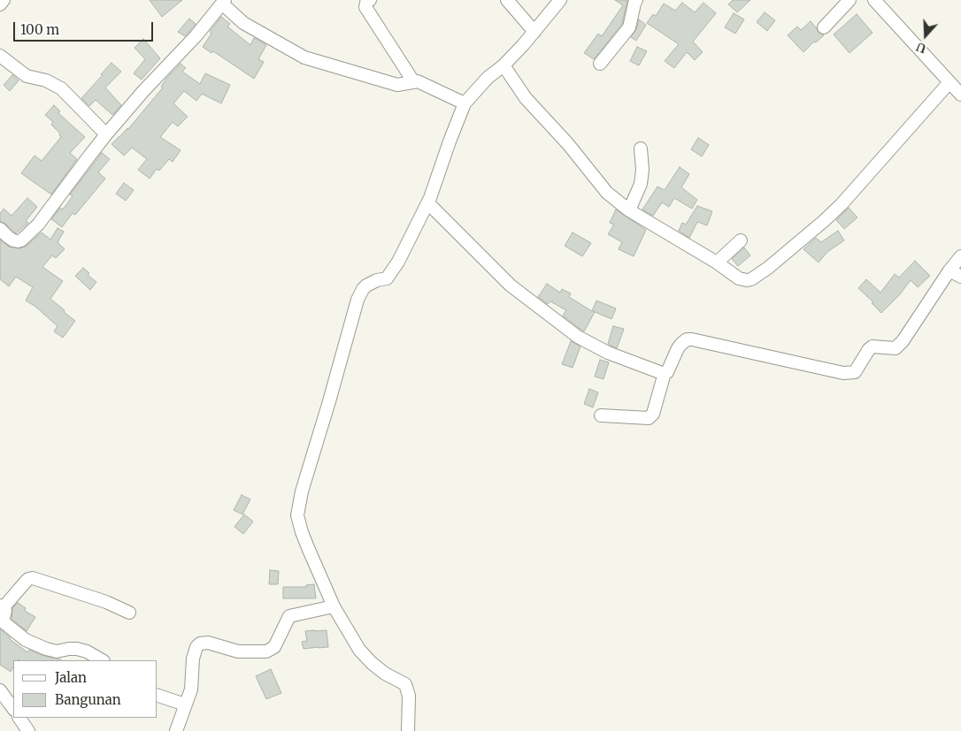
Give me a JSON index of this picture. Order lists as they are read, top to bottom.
{
  "legend": ["Jalan", "Bangunan"],
  "scale_bar": "100 m",
  "north": "bottom"
}
